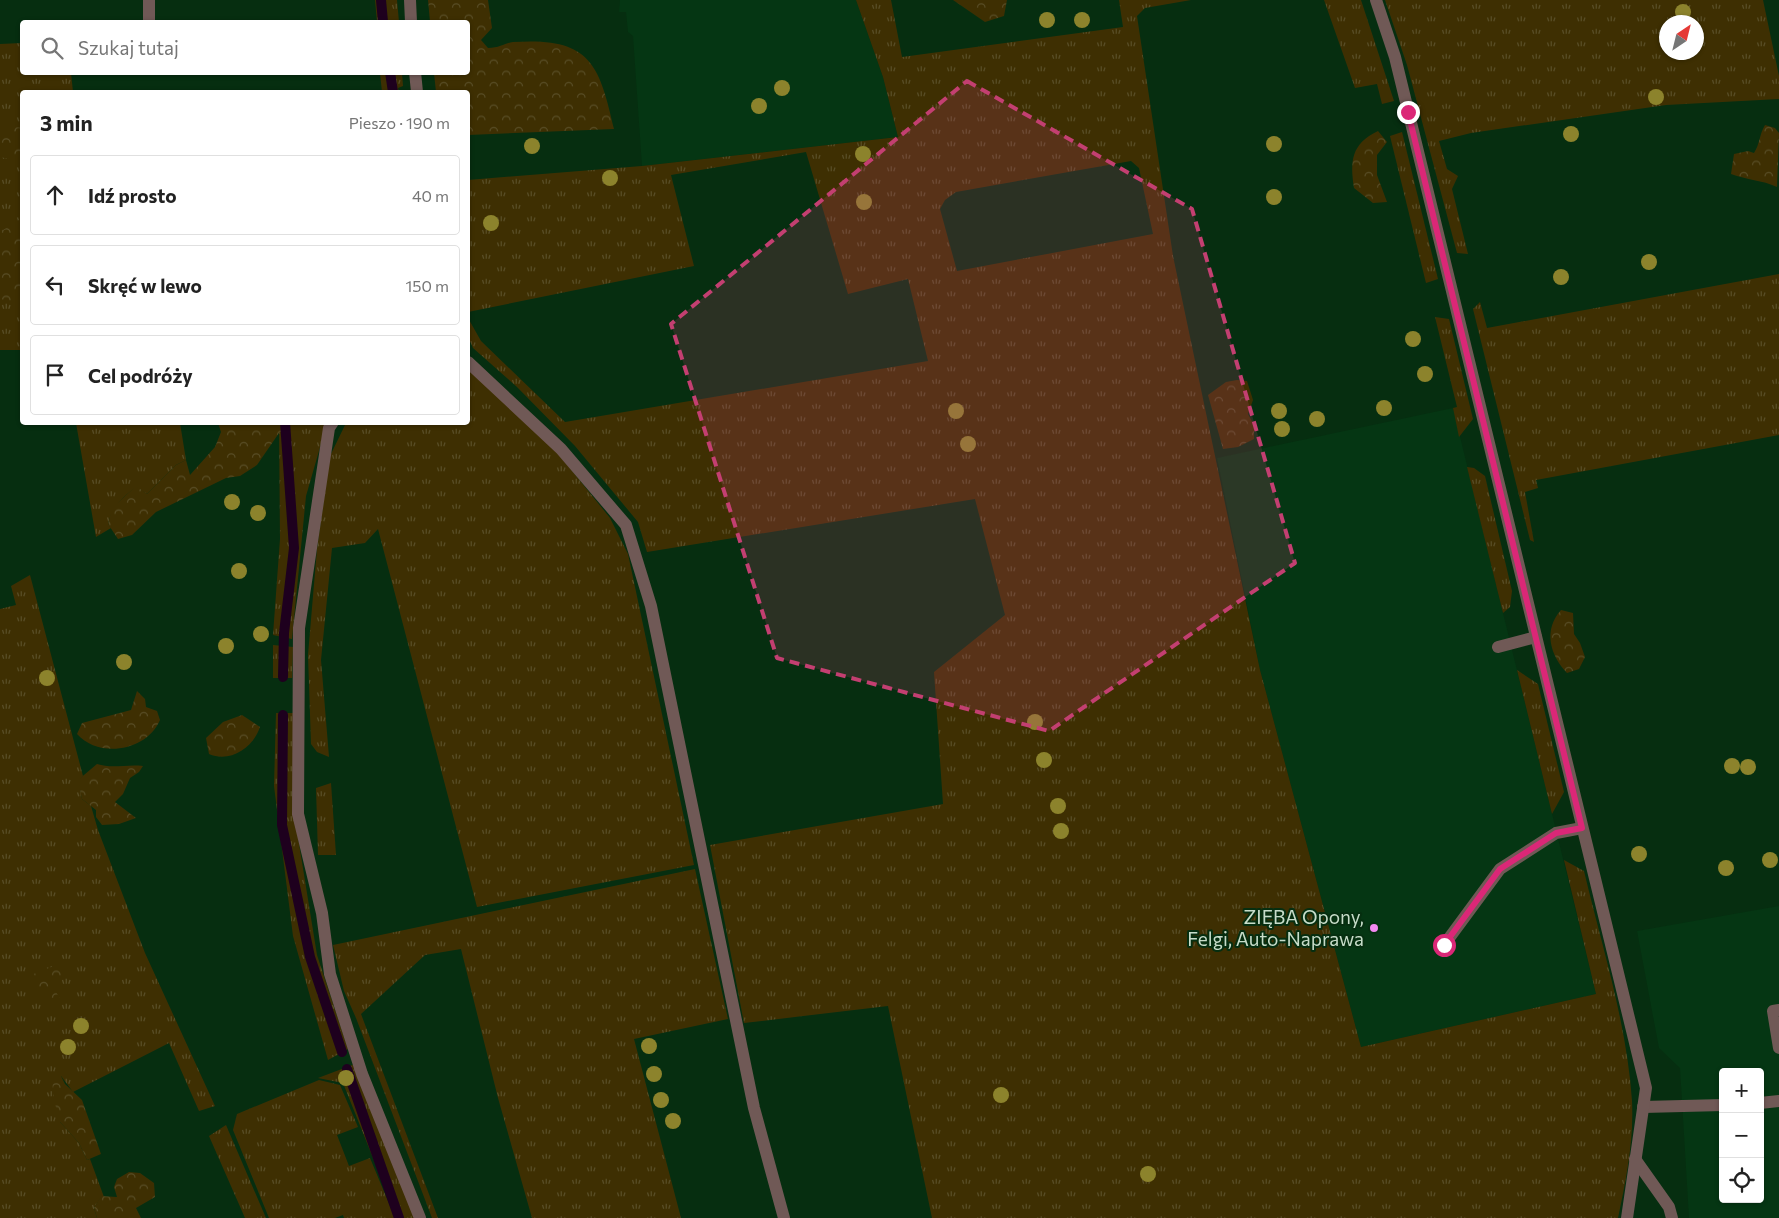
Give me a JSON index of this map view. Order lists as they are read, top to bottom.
{
  "places": ["ZIĘBA Opony, Felgi, Auto-Naprawa"],
  "north": "top right",
  "page": {
    "search": "Szukaj tutaj",
    "heading": ["3 min", "Pieszo · 190 m"],
    "list": [
      ["Idź prosto", "40 m"],
      ["Skręć w lewo", "150 m"],
      "Cel podróży"
    ],
    "map_buttons": ["+", "−"]
  }
}
